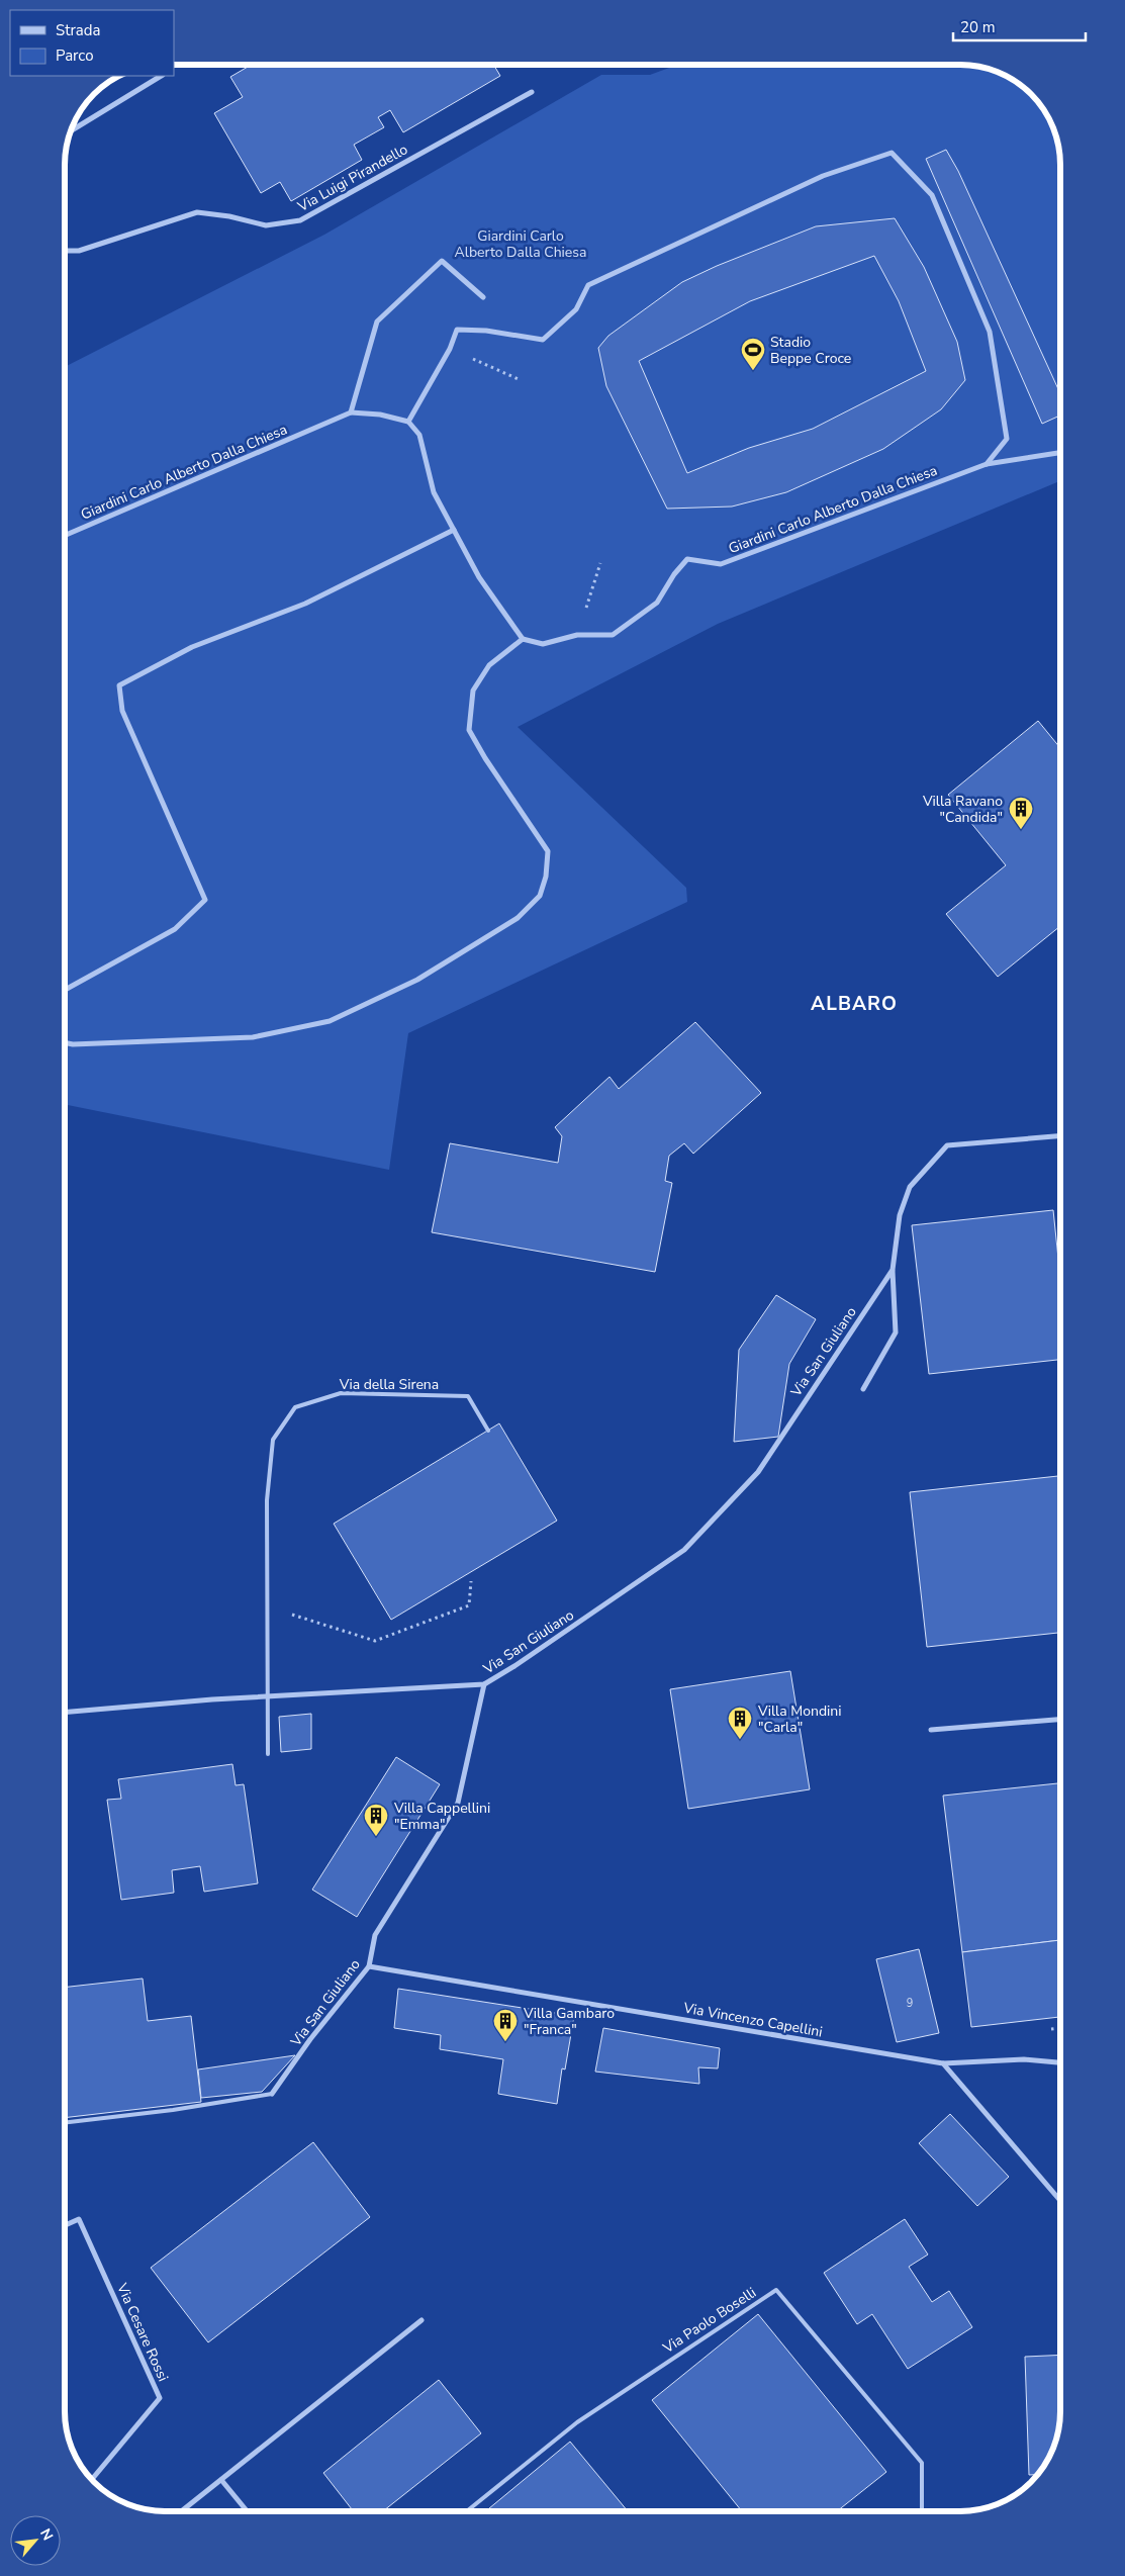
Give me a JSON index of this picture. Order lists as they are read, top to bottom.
{
  "streets": {
    "street": [
      "Via Luigi Pirandello",
      "Giardini Carlo Alberto Dalla Chiesa",
      "Via San Giuliano",
      "Via Vincenzo Capellini",
      "Via Cesare Rossi"
    ],
    "lane": ["Via della Sirena", "Via Paolo Boselli"]
  },
  "crossings": [
    ["Via San Giuliano", "Via Vincenzo Capellini"]
  ],
  "districts": ["ALBARO"],
  "parks": ["Giardini Carlo Alberto Dalla Chiesa"],
  "places": {
    "sports": ["Stadio Beppe Croce"],
    "building": [
      "Villa Ravano \"Candida\"",
      "Villa Mondini \"Carla\"",
      "Villa Cappellini \"Emma\"",
      "Villa Gambaro \"Franca\""
    ]
  },
  "house_numbers": ["9"],
  "legend": ["Strada", "Parco"],
  "scale_bar": "20 m",
  "north": "top right"
}
